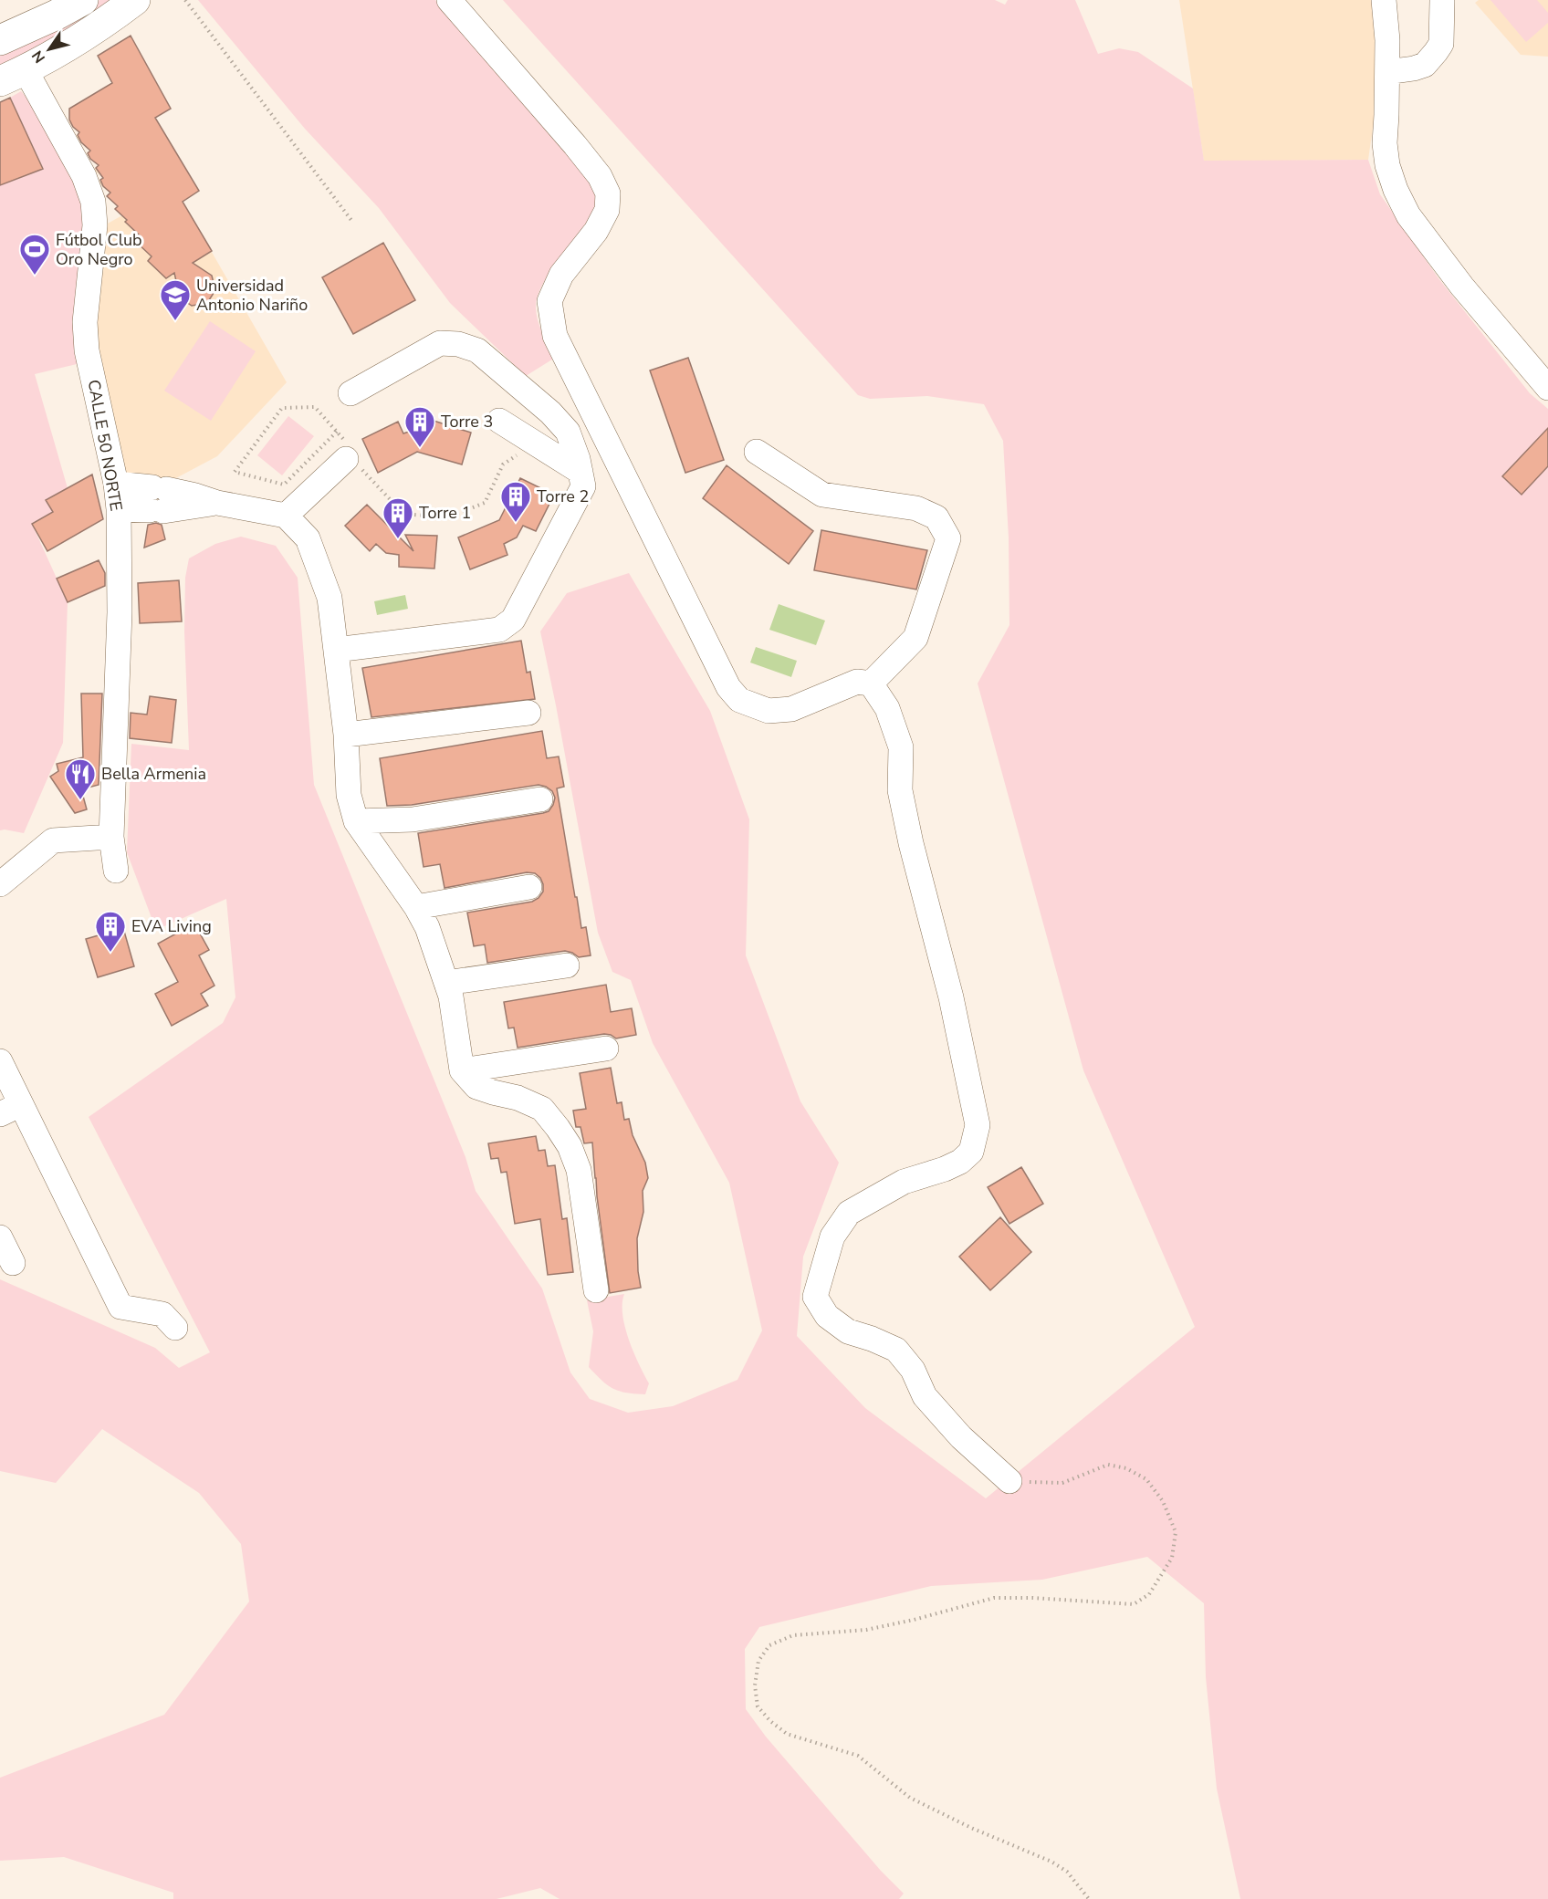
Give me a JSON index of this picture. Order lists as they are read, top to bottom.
{
  "streets": {
    "street": ["CALLE 50 NORTE"]
  },
  "places": {
    "sports": ["Fútbol Club Oro Negro"],
    "school or university": ["Universidad Antonio Nariño"],
    "building": [
      "Torre 3",
      "Torre 2",
      "Torre 1",
      "EVA Living"
    ],
    "restaurant": ["Bella Armenia"]
  },
  "north": "bottom left"
}
